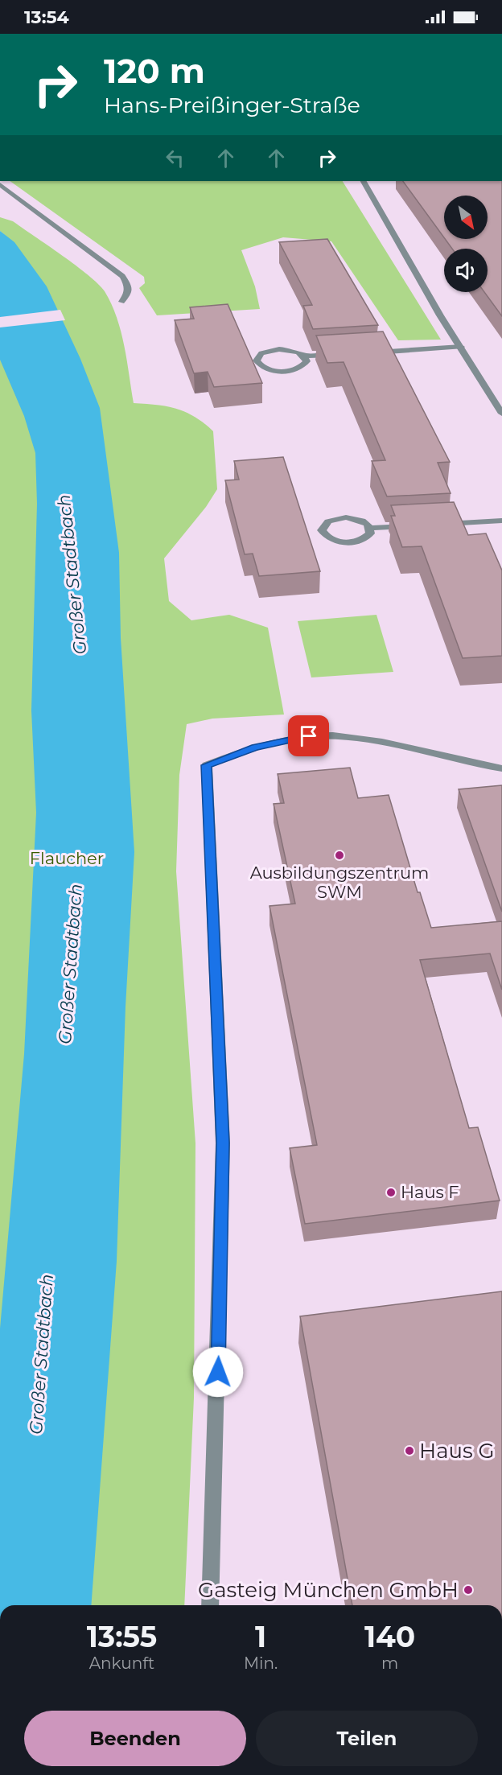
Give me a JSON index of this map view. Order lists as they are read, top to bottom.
{
  "water": ["Großer Stadtbach"],
  "parks": ["Flaucher"],
  "places": [
    "Ausbildungszentrum SWM",
    "Haus F",
    "Haus G",
    "Gasteig München GmbH"
  ],
  "north": "bottom right",
  "page": {
    "status": "13:54",
    "turn": ["120 m", "Hans-Preißinger-Straße"],
    "eta": [
      "13:55",
      "Ankunft",
      "1",
      "Min.",
      "140",
      "m"
    ],
    "buttons": ["Beenden", "Teilen"]
  }
}
